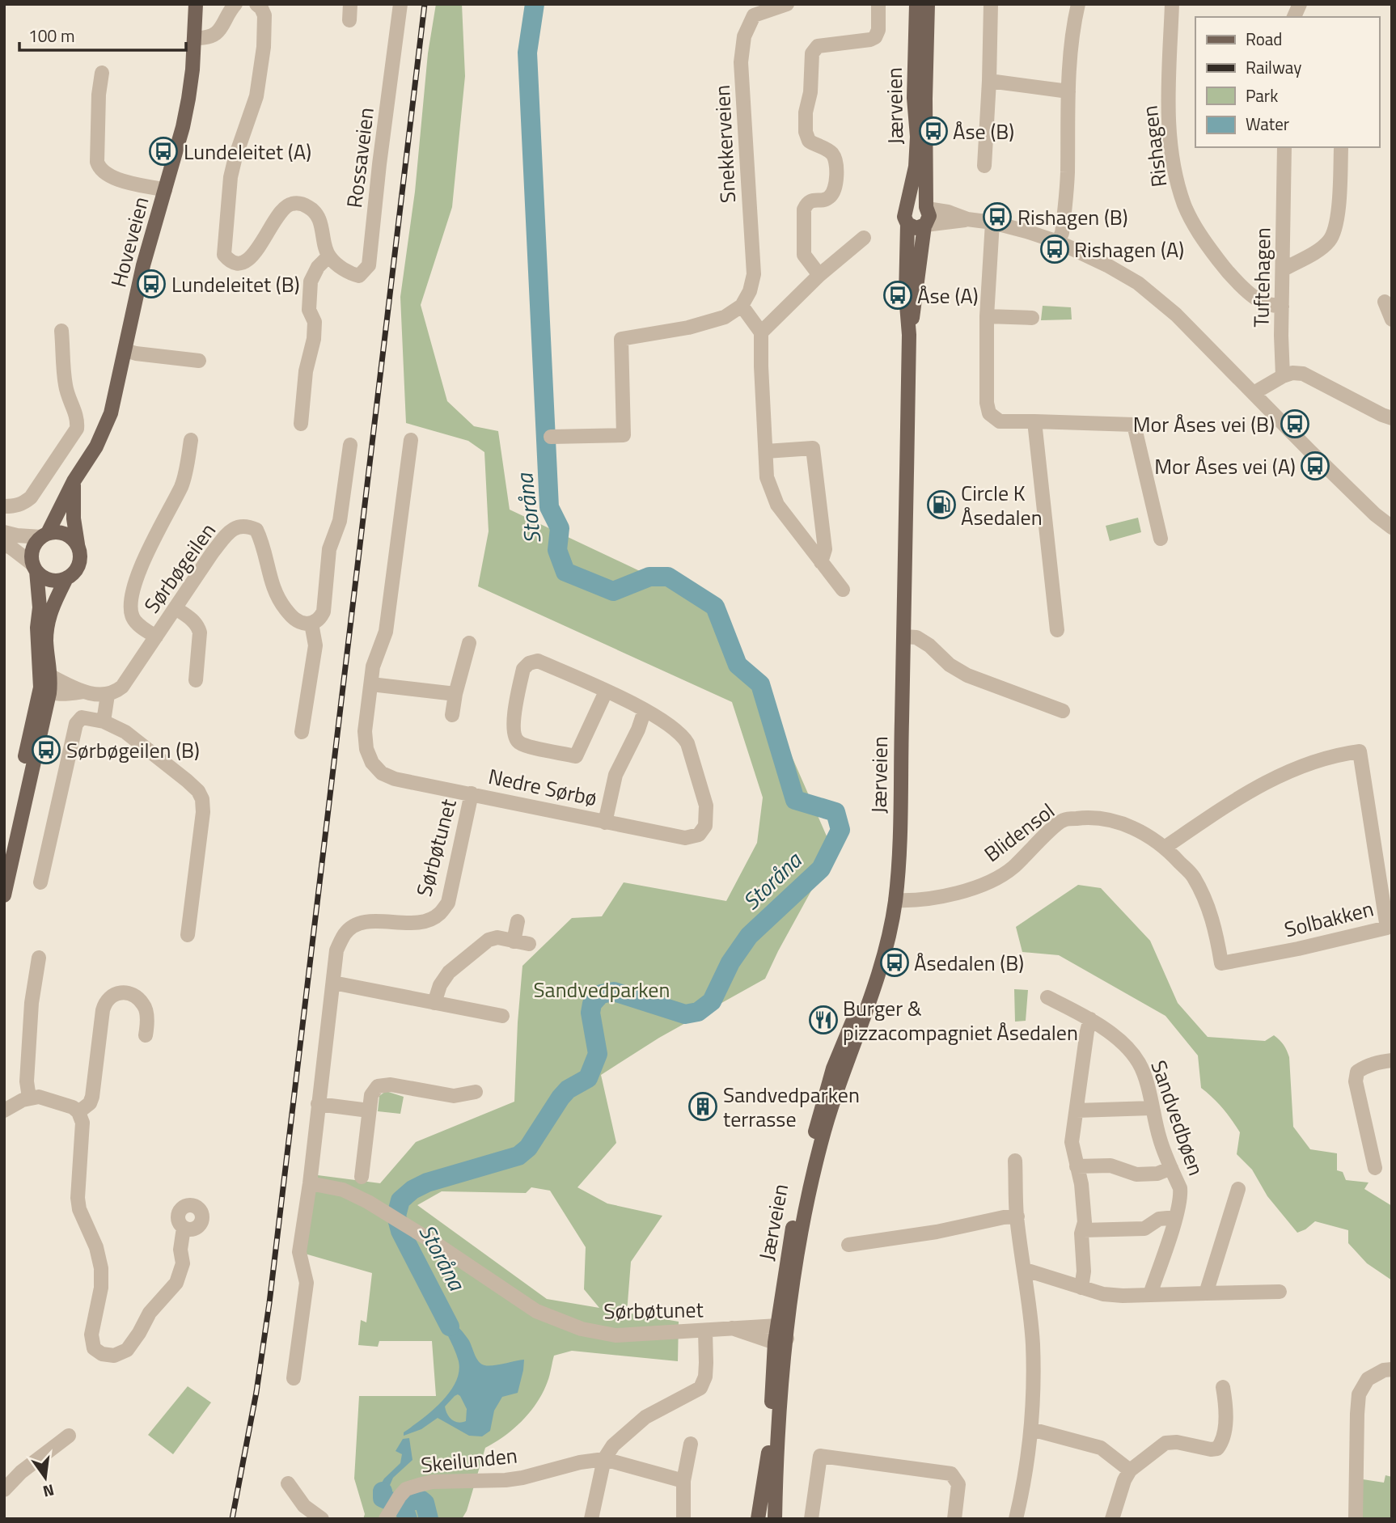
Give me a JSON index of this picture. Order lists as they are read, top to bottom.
{
  "streets": {
    "main road": ["Jærveien", "Hoveveien"],
    "street": [
      "Snekkerveien",
      "Rishagen",
      "Rossaveien",
      "Tuftehagen",
      "Sørbøgeilen",
      "Nedre Sørbø",
      "Blidensol",
      "Sørbøtunet",
      "Solbakken",
      "Sandvedbøen",
      "Skeilunden"
    ]
  },
  "crossings": [
    ["Jærveien", "Blidensol"],
    ["Jærveien", "Sørbøtunet"],
    ["Rishagen", "Tuftehagen"],
    ["Nedre Sørbø", "Sørbøtunet"],
    ["Blidensol", "Solbakken"]
  ],
  "water": ["Storåna"],
  "parks": ["Sandvedparken"],
  "places": {
    "bus stop": [
      "Åse (B)",
      "Lundeleitet (A)",
      "Rishagen (B)",
      "Rishagen (A)",
      "Lundeleitet (B)",
      "Åse (A)",
      "Mor Åses vei (B)",
      "Mor Åses vei (A)",
      "Sørbøgeilen (B)",
      "Åsedalen (B)"
    ],
    "fuel station": ["Circle K Åsedalen"],
    "restaurant": ["Burger & pizzacompagniet Åsedalen"],
    "building": ["Sandvedparken terrasse"]
  },
  "legend": [
    "Road",
    "Railway",
    "Park",
    "Water"
  ],
  "scale_bar": "100 m",
  "north": "bottom"
}
